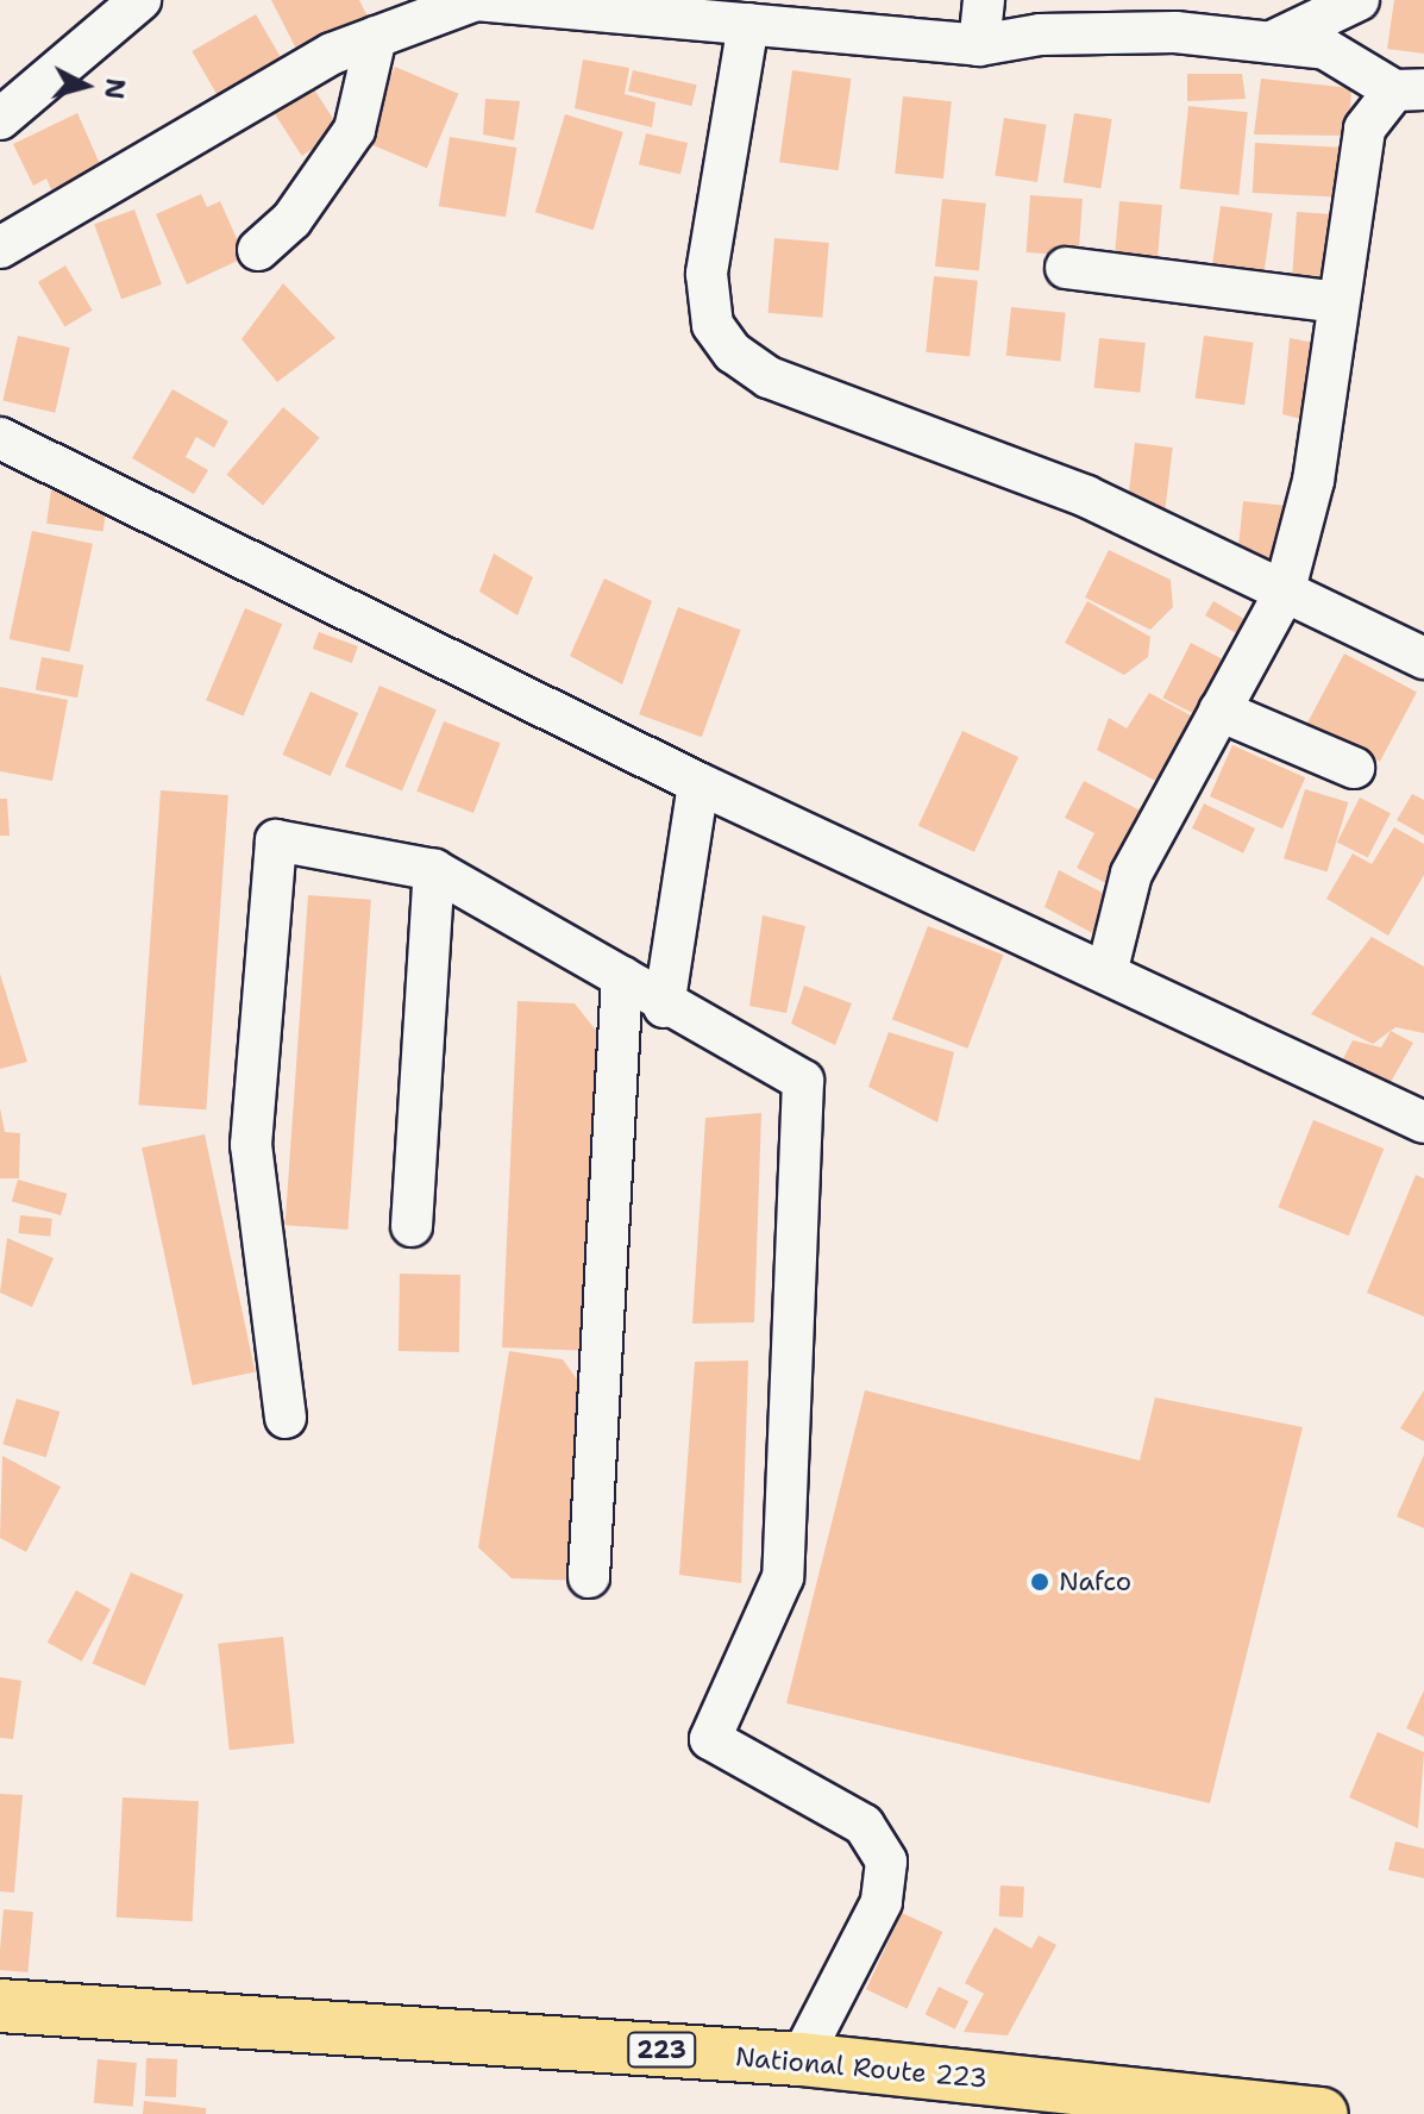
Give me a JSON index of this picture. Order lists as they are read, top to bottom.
{
  "streets": {
    "highway": ["223", "National Route 223"]
  },
  "places": ["Nafco"],
  "north": "right"
}
